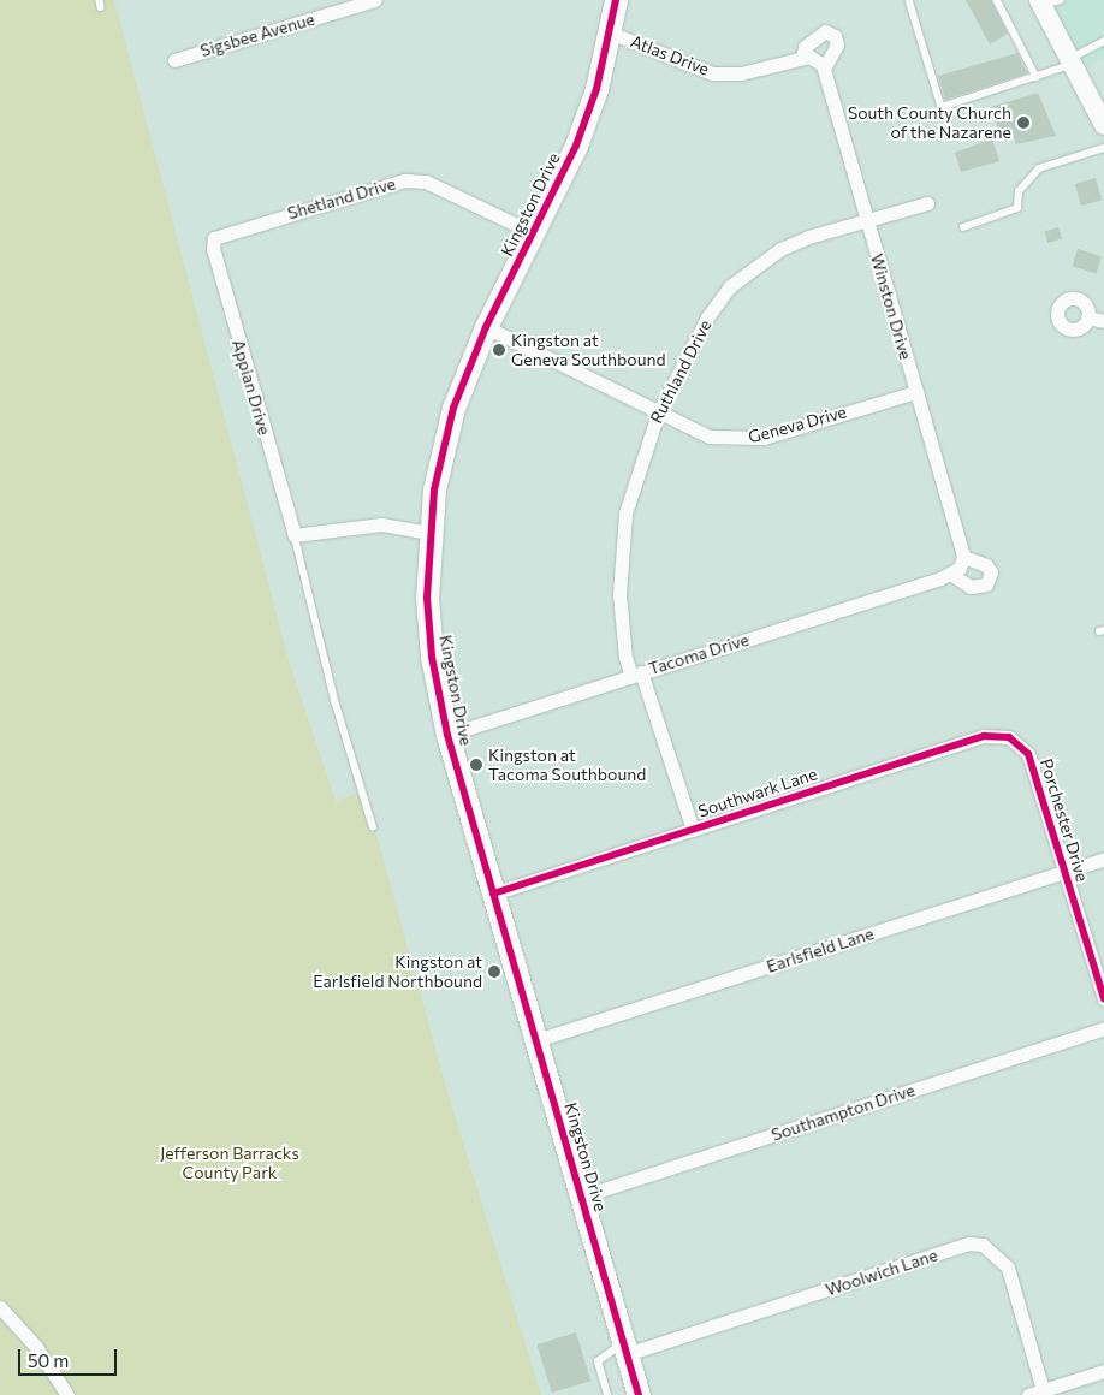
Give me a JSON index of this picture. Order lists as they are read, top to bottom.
{
  "streets": {
    "main road": ["Kingston Drive"],
    "street": [
      "Sigsbee Avenue",
      "Atlas Drive",
      "Shetland Drive",
      "Winston Drive",
      "Ruthland Drive",
      "Appian Drive",
      "Geneva Drive",
      "Tacoma Drive",
      "Southwark Lane",
      "Porchester Drive",
      "Earlsfield Lane",
      "Southampton Drive",
      "Woolwich Lane"
    ]
  },
  "crossings": [
    ["Atlas Drive", "Kingston Drive"],
    ["Atlas Drive", "Winston Drive"],
    ["Shetland Drive", "Kingston Drive"],
    ["Shetland Drive", "Appian Drive"],
    ["Kingston Drive", "Geneva Drive"],
    ["Kingston Drive", "Tacoma Drive"],
    ["Kingston Drive", "Southwark Lane"],
    ["Kingston Drive", "Earlsfield Lane"],
    ["Kingston Drive", "Southampton Drive"],
    ["Kingston Drive", "Woolwich Lane"],
    ["Winston Drive", "Ruthland Drive"],
    ["Winston Drive", "Geneva Drive"],
    ["Ruthland Drive", "Geneva Drive"],
    ["Ruthland Drive", "Tacoma Drive"],
    ["Ruthland Drive", "Southwark Lane"],
    ["Southwark Lane", "Porchester Drive"],
    ["Porchester Drive", "Earlsfield Lane"]
  ],
  "parks": ["Jefferson Barracks County Park"],
  "places": [
    "South County Church of the Nazarene",
    "Kingston at Geneva Southbound",
    "Kingston at Tacoma Southbound",
    "Kingston at Earlsfield Northbound"
  ],
  "scale_bar": "50 m"
}
